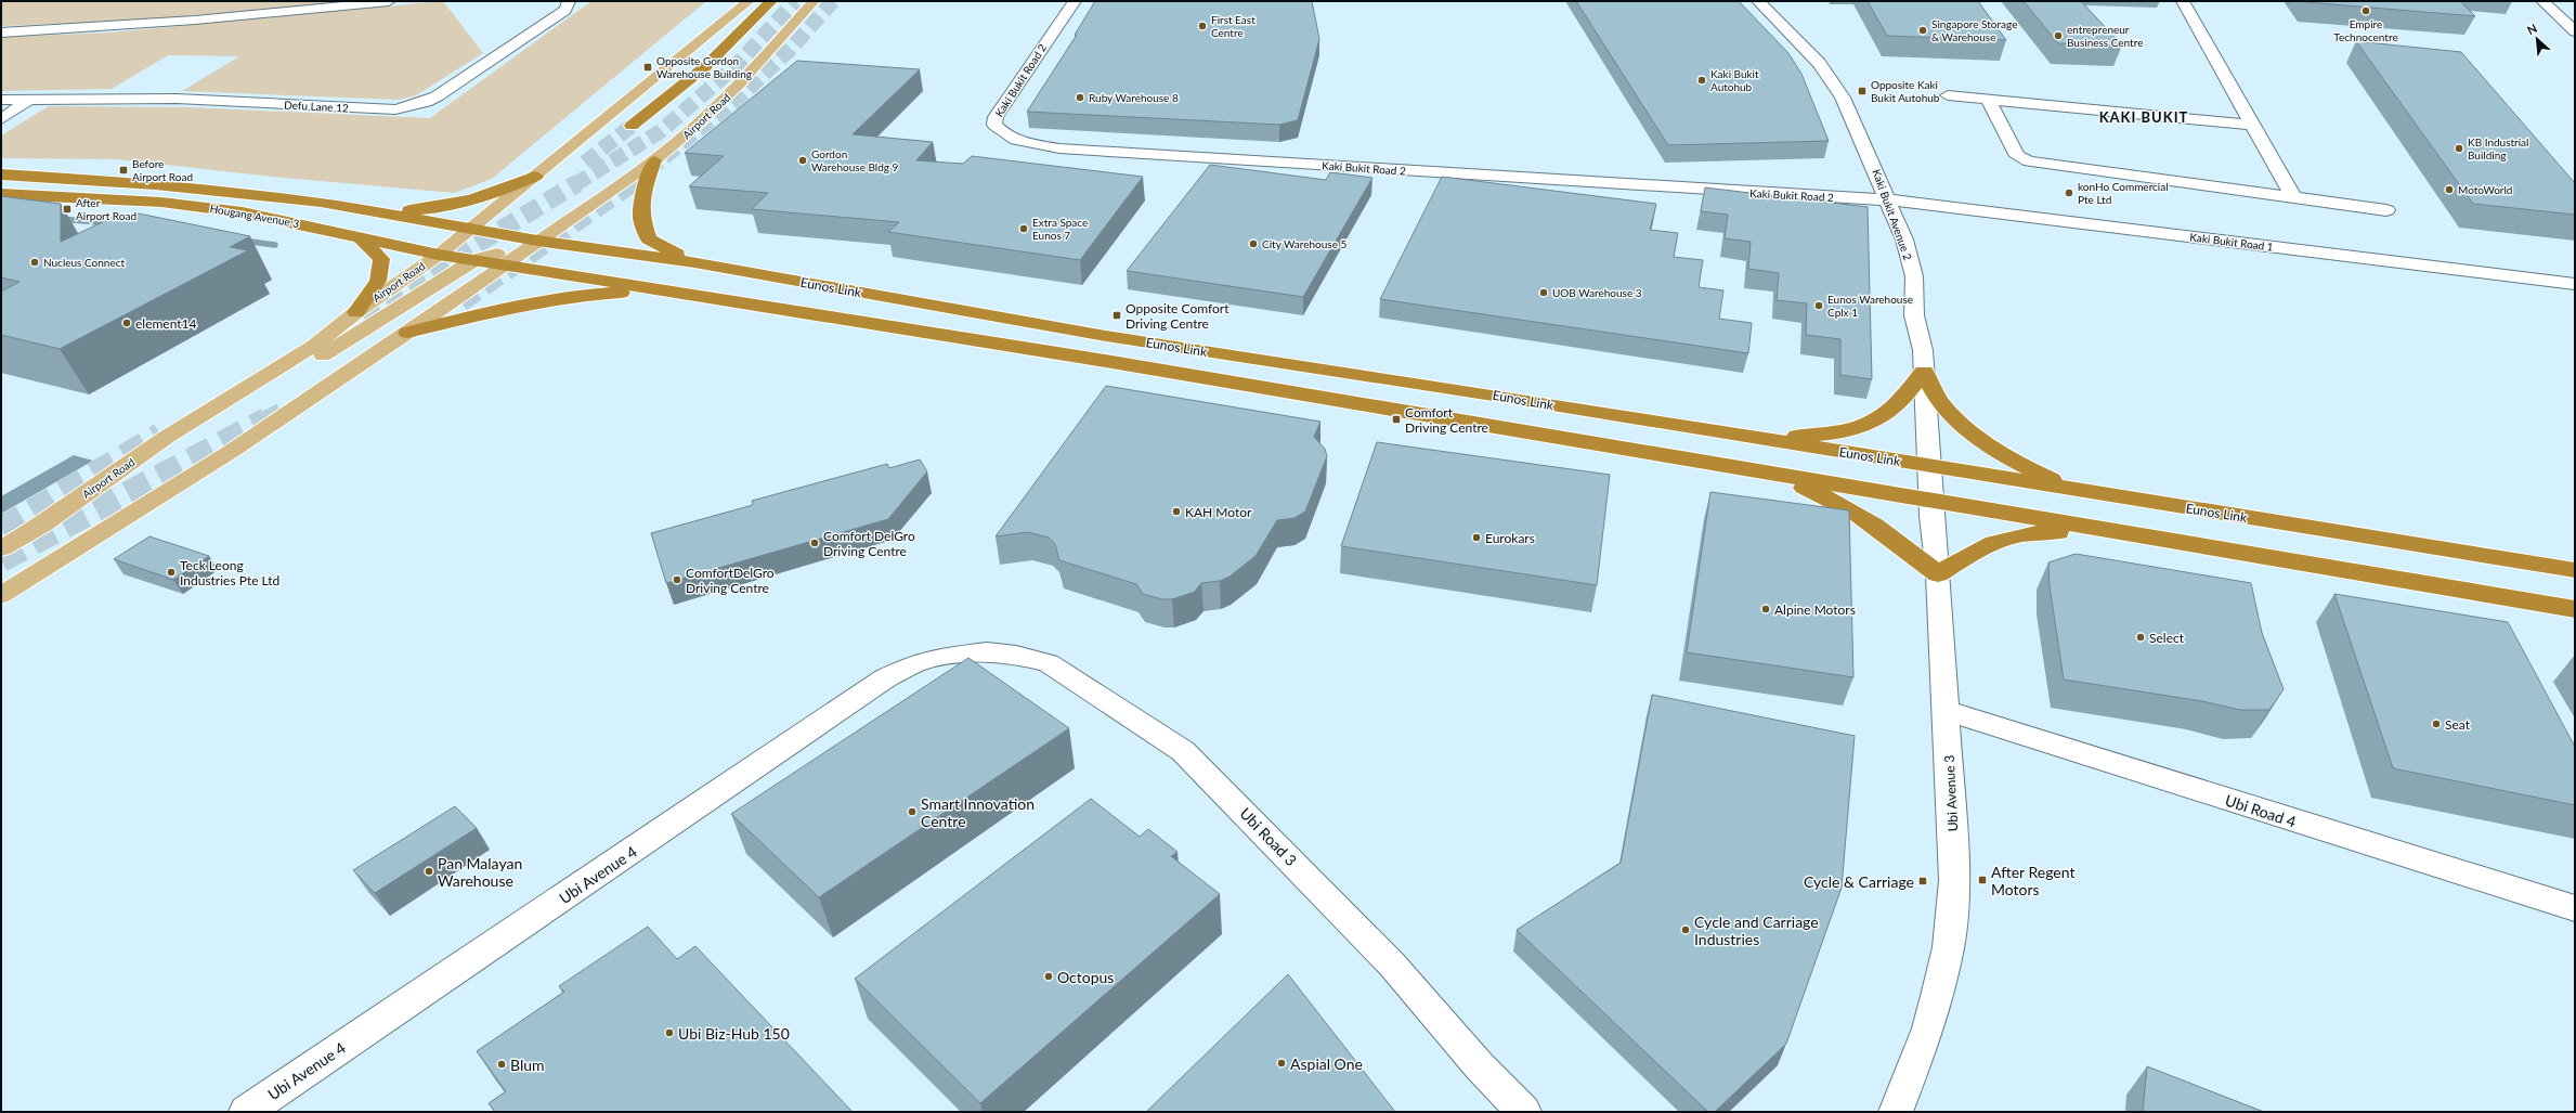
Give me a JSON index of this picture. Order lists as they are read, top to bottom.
{
  "streets": {
    "highway": ["Hougang Avenue 3", "Eunos Link"],
    "main road": ["Airport Road"],
    "street": [
      "Kaki Bukit Road 2",
      "Defu Lane 12",
      "Kaki Bukit Avenue 2",
      "Kaki Bukit Road 1",
      "Ubi Avenue 3",
      "Ubi Road 4",
      "Ubi Road 3",
      "Ubi Avenue 4"
    ]
  },
  "crossings": [
    ["Kaki Bukit Road 2", "Kaki Bukit Avenue 2"],
    ["Kaki Bukit Road 2", "Kaki Bukit Road 1"],
    ["Airport Road", "Hougang Avenue 3"],
    ["Airport Road", "Eunos Link"],
    ["Kaki Bukit Avenue 2", "Kaki Bukit Road 1"],
    ["Kaki Bukit Avenue 2", "Eunos Link"],
    ["Kaki Bukit Avenue 2", "Ubi Avenue 3"],
    ["Hougang Avenue 3", "Eunos Link"],
    ["Eunos Link", "Ubi Avenue 3"],
    ["Ubi Avenue 3", "Ubi Road 4"],
    ["Ubi Road 3", "Ubi Avenue 4"]
  ],
  "districts": ["KAKI BUKIT"],
  "places": {
    "other": [
      "Empire Technocentre",
      "First East Centre",
      "Singapore Storage & Warehouse",
      "entrepreneur Business Centre",
      "Kaki Bukit Autohub",
      "Ruby Warehouse 8",
      "KB Industrial Building",
      "Gordon Warehouse Bldg 9",
      "MotoWorld",
      "konHo Commercial Pte Ltd",
      "Extra Space Eunos 7",
      "City Warehouse 5",
      "Nucleus Connect",
      "UOB Warehouse 3",
      "Eunos Warehouse Cplx 1",
      "element14",
      "KAH Motor",
      "Eurokars",
      "Comfort DelGro Driving Centre",
      "Teck Leong Industries Pte Ltd",
      "ComfortDelGro Driving Centre",
      "Alpine Motors",
      "Select",
      "Seat",
      "Smart Innovation Centre",
      "Pan Malayan Warehouse",
      "Cycle and Carriage Industries",
      "Octopus",
      "Ubi Biz-Hub 150",
      "Aspial One",
      "Blum"
    ],
    "transit": [
      "Opposite Gordon Warehouse Building",
      "Opposite Kaki Bukit Autohub",
      "Before Airport Road",
      "After Airport Road",
      "Opposite Comfort Driving Centre",
      "Comfort Driving Centre",
      "After Regent Motors",
      "Cycle & Carriage"
    ]
  },
  "north": "top left"
}
